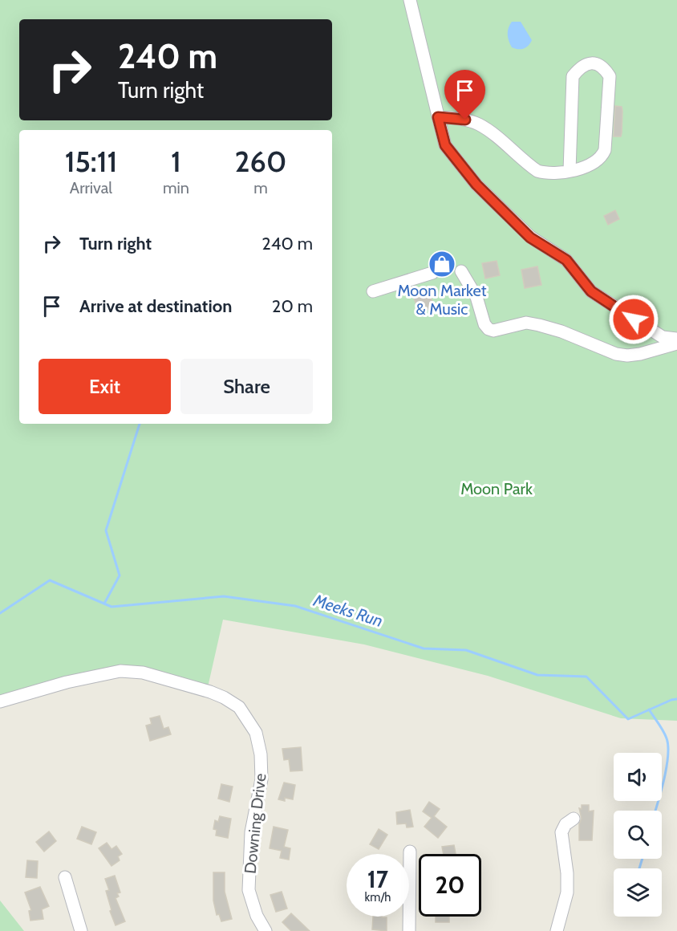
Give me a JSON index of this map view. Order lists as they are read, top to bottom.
{
  "streets": {
    "street": ["Downing Drive"]
  },
  "water": ["Meeks Run"],
  "parks": ["Moon Park"],
  "places": {
    "shop": ["Moon Market & Music"]
  },
  "page": {
    "turn": ["240 m", "Turn right"],
    "eta": [
      "15:11",
      "Arrival",
      "1",
      "min",
      "260",
      "m"
    ],
    "list": [
      {
        "name": "Turn right",
        "value": "240 m"
      },
      {
        "name": "Arrive at destination",
        "value": "20 m"
      }
    ],
    "buttons": ["Exit", "Share"],
    "speed": "17 km/h",
    "limit": "20"
  }
}
